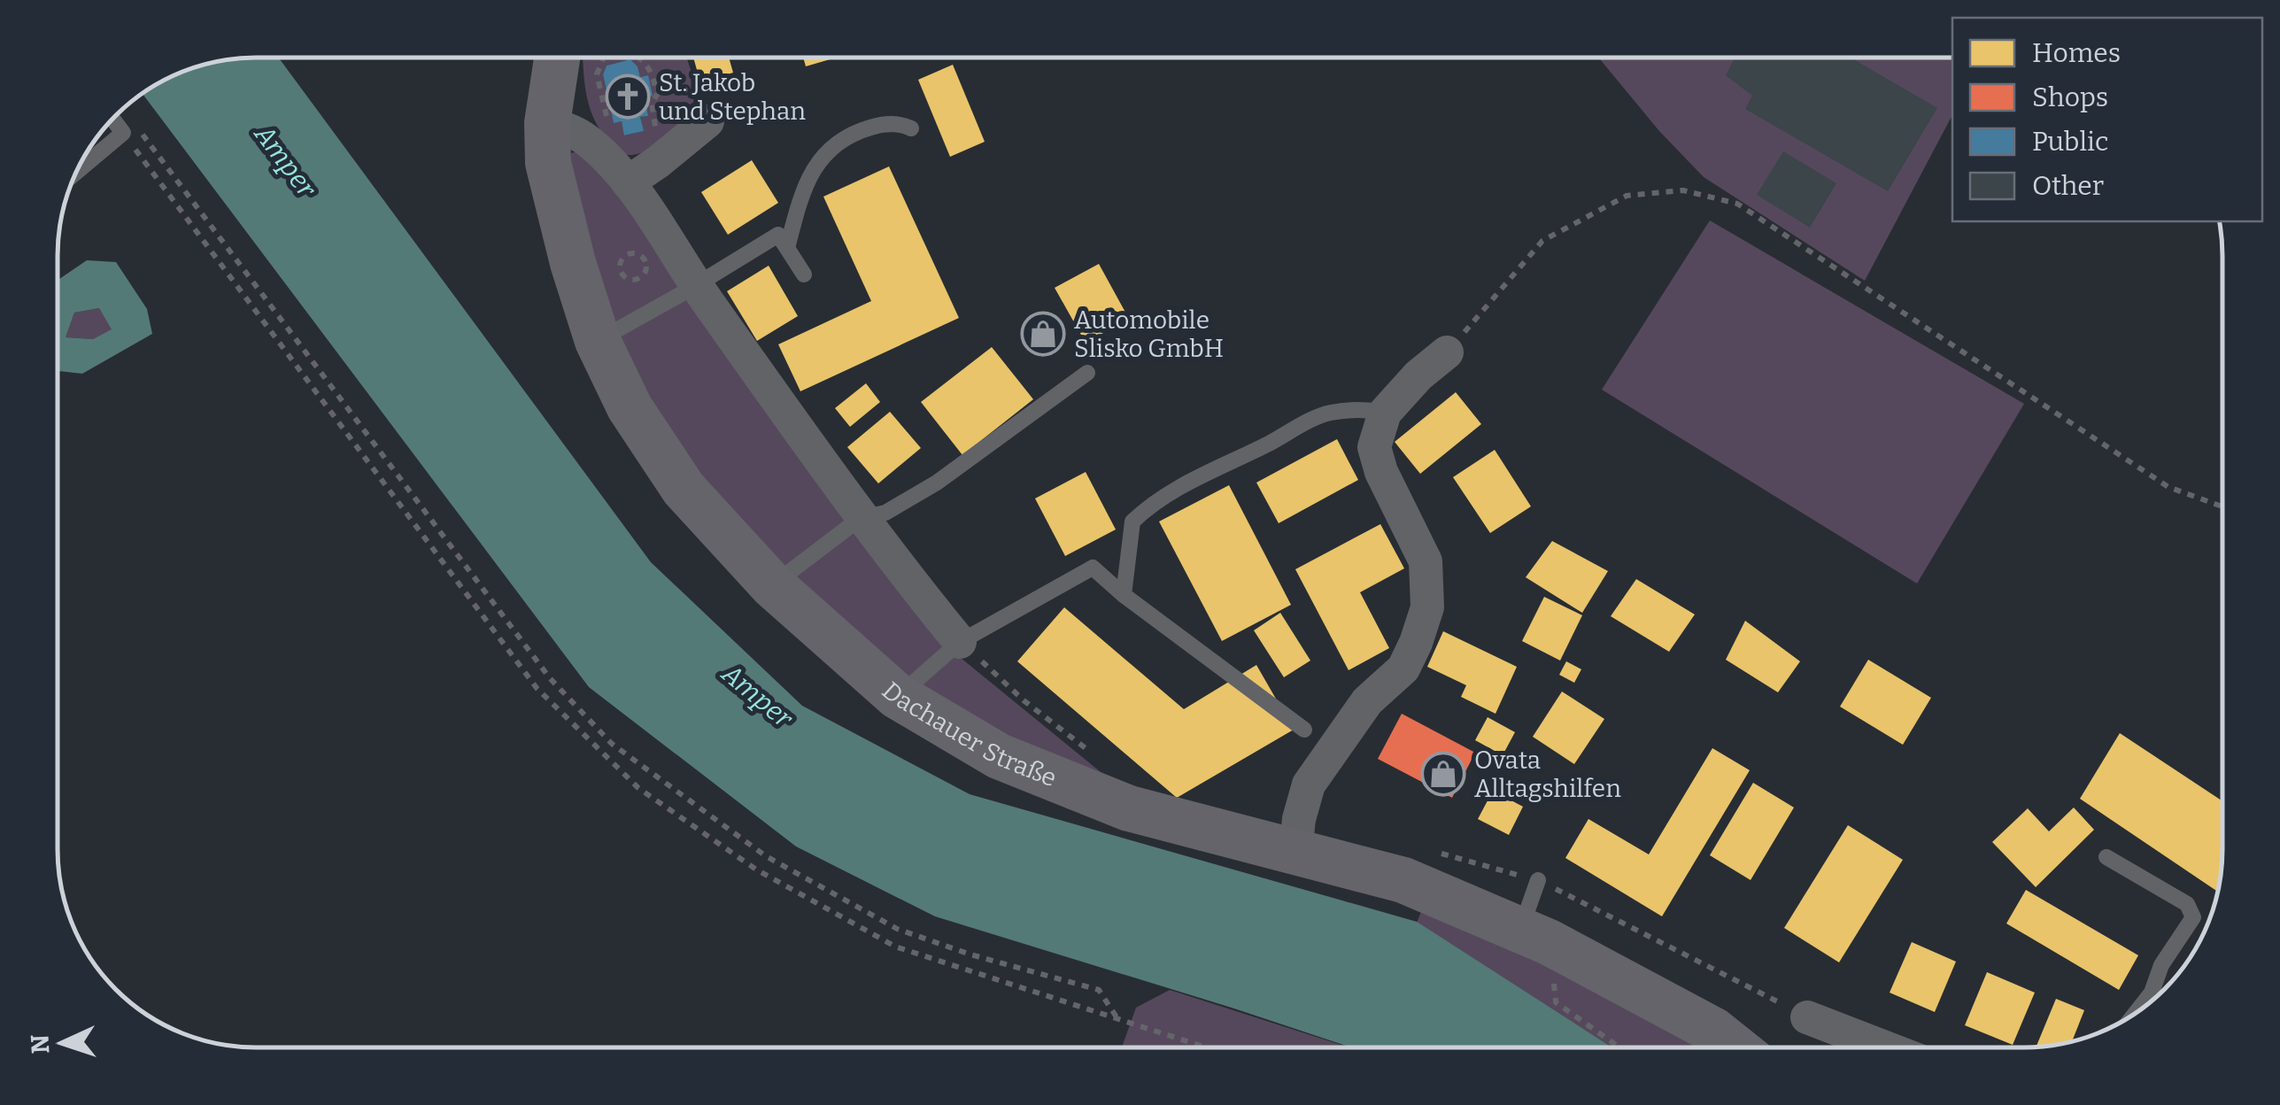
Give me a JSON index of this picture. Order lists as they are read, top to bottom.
{
  "streets": {
    "main road": ["Dachauer Straße"]
  },
  "water": ["Amper"],
  "places": {
    "church": ["St. Jakob und Stephan"],
    "shop": ["Automobile Slisko GmbH", "Ovata Alltagshilfen"]
  },
  "legend": [
    "Homes",
    "Shops",
    "Public",
    "Other"
  ],
  "north": "left"
}
